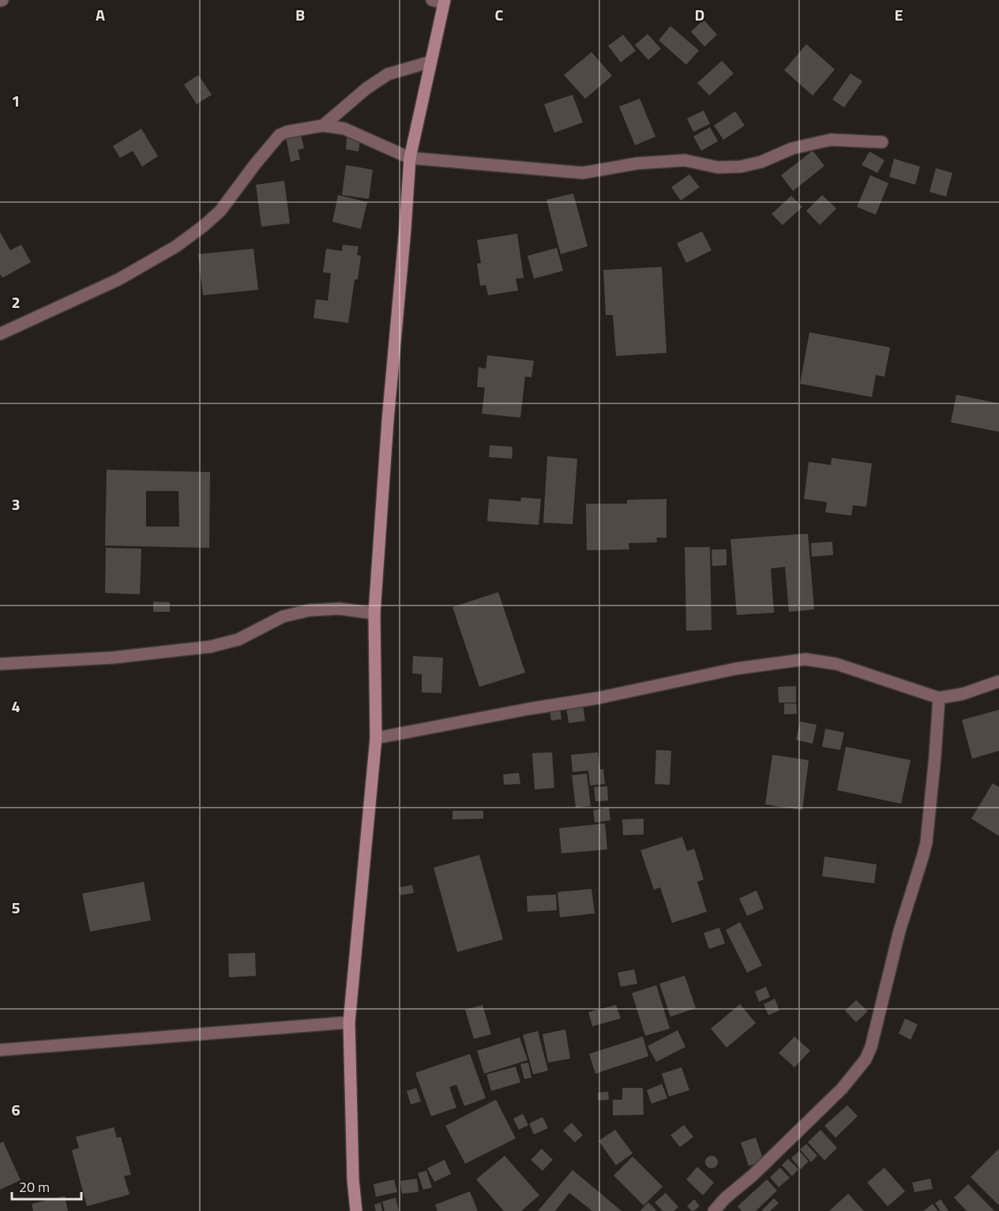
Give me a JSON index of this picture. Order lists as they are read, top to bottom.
{
  "scale_bar": "20 m",
  "grid": {
    "columns": [
      "A",
      "B",
      "C",
      "D",
      "E"
    ],
    "rows": [
      "1",
      "2",
      "3",
      "4",
      "5",
      "6"
    ]
  }
}
